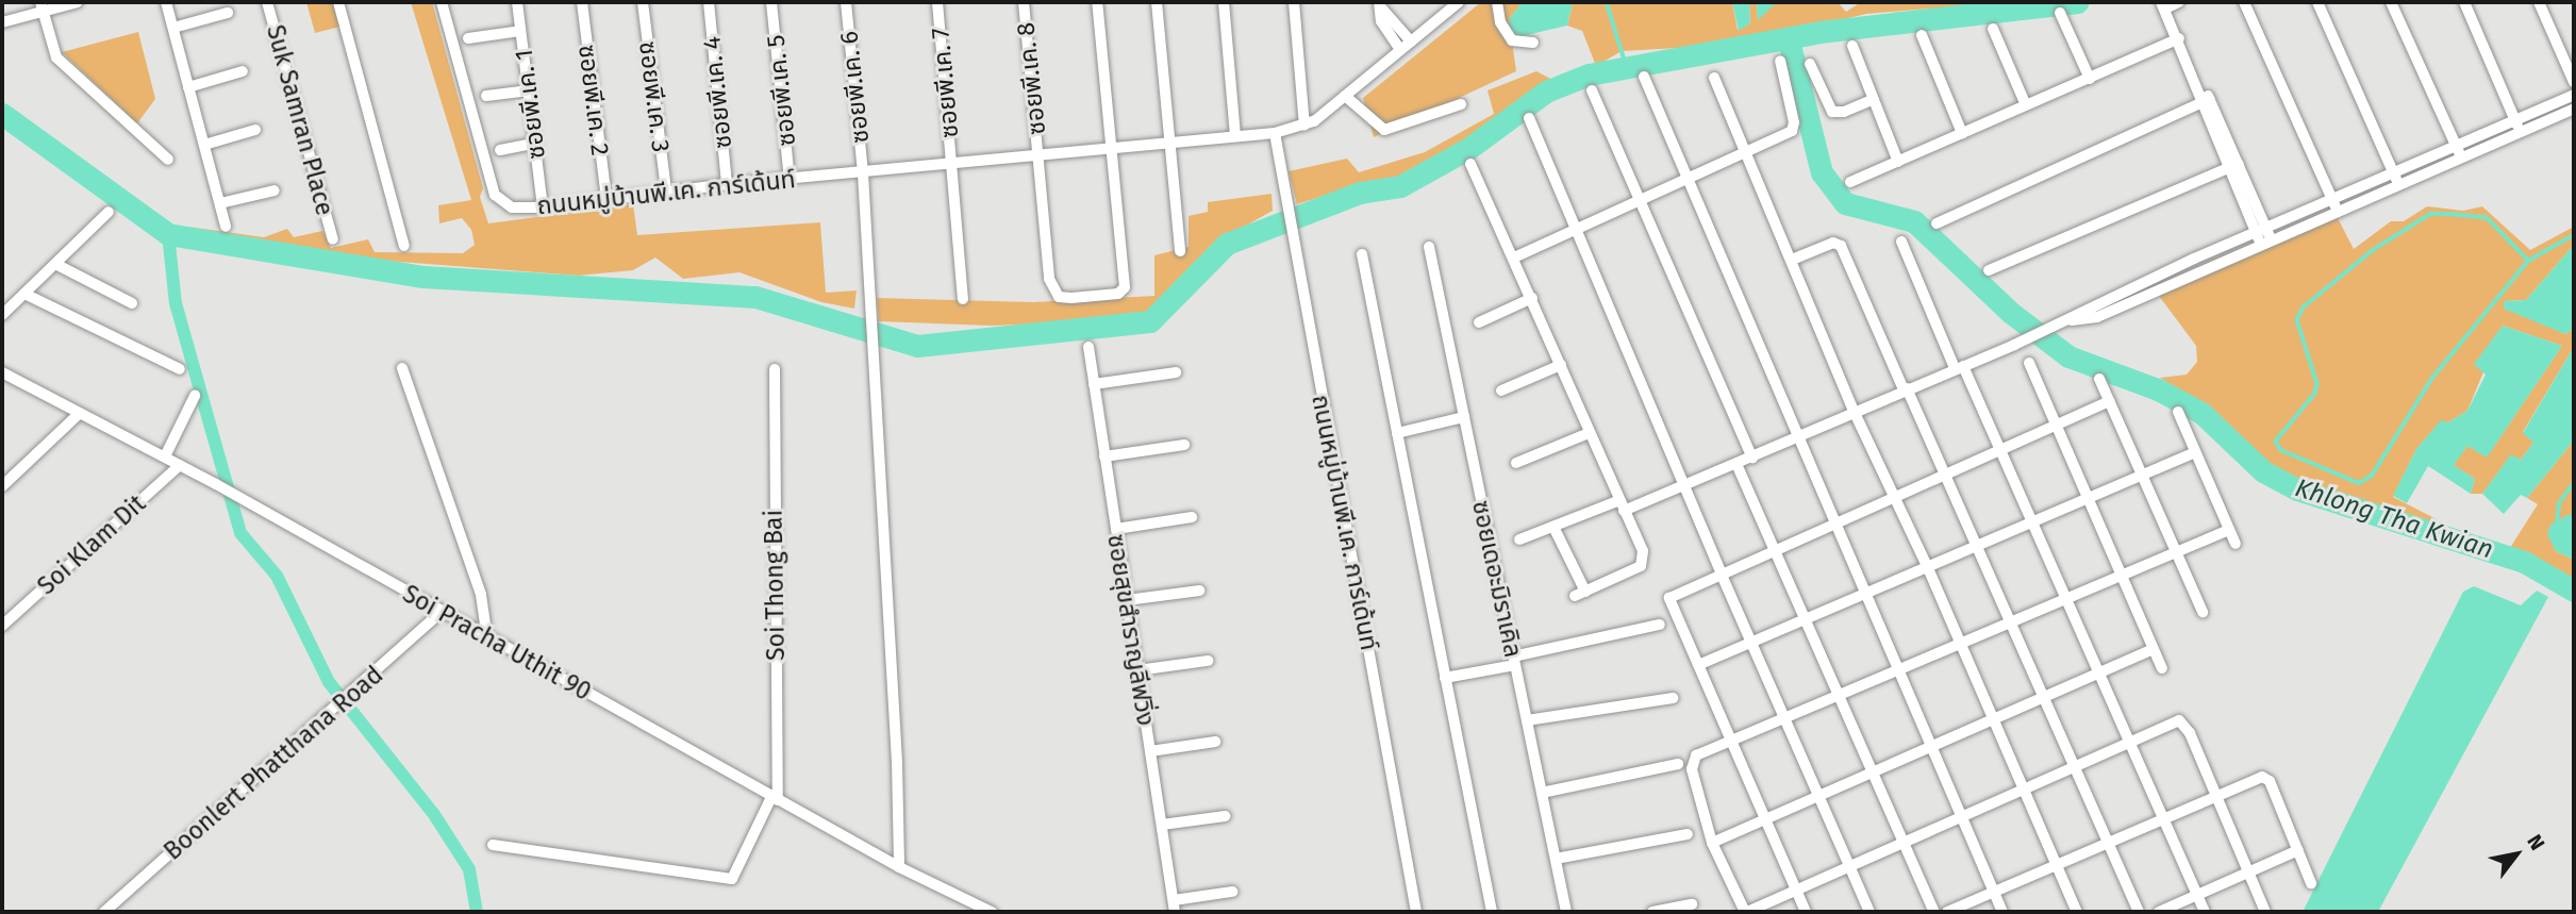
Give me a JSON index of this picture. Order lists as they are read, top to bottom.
{
  "streets": {
    "street": [
      "ซอยพี.เค. 8",
      "ซอยพี.เค. 7",
      "ซอยพี.เค. 6",
      "ซอยพี.เค. 5",
      "ซอยพี.เค. 4",
      "ซอยพี.เค. 3",
      "ซอยพี.เค. 2",
      "ซอยพี.เค. 1",
      "Suk Samran Place",
      "ถนนหมู่บ้านพี.เค. การ์เด้นท์",
      "Soi Klam Dit",
      "ซอยเดอะมิราเคิล",
      "Soi Thong Bai",
      "ซอยสุขสำราญลีฟวิ่ง",
      "Soi Pracha Uthit 90",
      "Boonlert Phatthana Road"
    ]
  },
  "crossings": [
    ["ซอยพี.เค. 8", "ถนนหมู่บ้านพี.เค. การ์เด้นท์"],
    ["ซอยพี.เค. 7", "ถนนหมู่บ้านพี.เค. การ์เด้นท์"],
    ["ซอยพี.เค. 6", "ถนนหมู่บ้านพี.เค. การ์เด้นท์"],
    ["ซอยพี.เค. 5", "ถนนหมู่บ้านพี.เค. การ์เด้นท์"],
    ["ซอยพี.เค. 4", "ถนนหมู่บ้านพี.เค. การ์เด้นท์"],
    ["ซอยพี.เค. 3", "ถนนหมู่บ้านพี.เค. การ์เด้นท์"],
    ["ซอยพี.เค. 2", "ถนนหมู่บ้านพี.เค. การ์เด้นท์"],
    ["ซอยพี.เค. 1", "ถนนหมู่บ้านพี.เค. การ์เด้นท์"],
    ["Soi Klam Dit", "Soi Pracha Uthit 90"],
    ["Soi Thong Bai", "Soi Pracha Uthit 90"],
    ["Soi Pracha Uthit 90", "Boonlert Phatthana Road"]
  ],
  "water": ["Khlong Tha Kwian"],
  "north": "top right"
}
